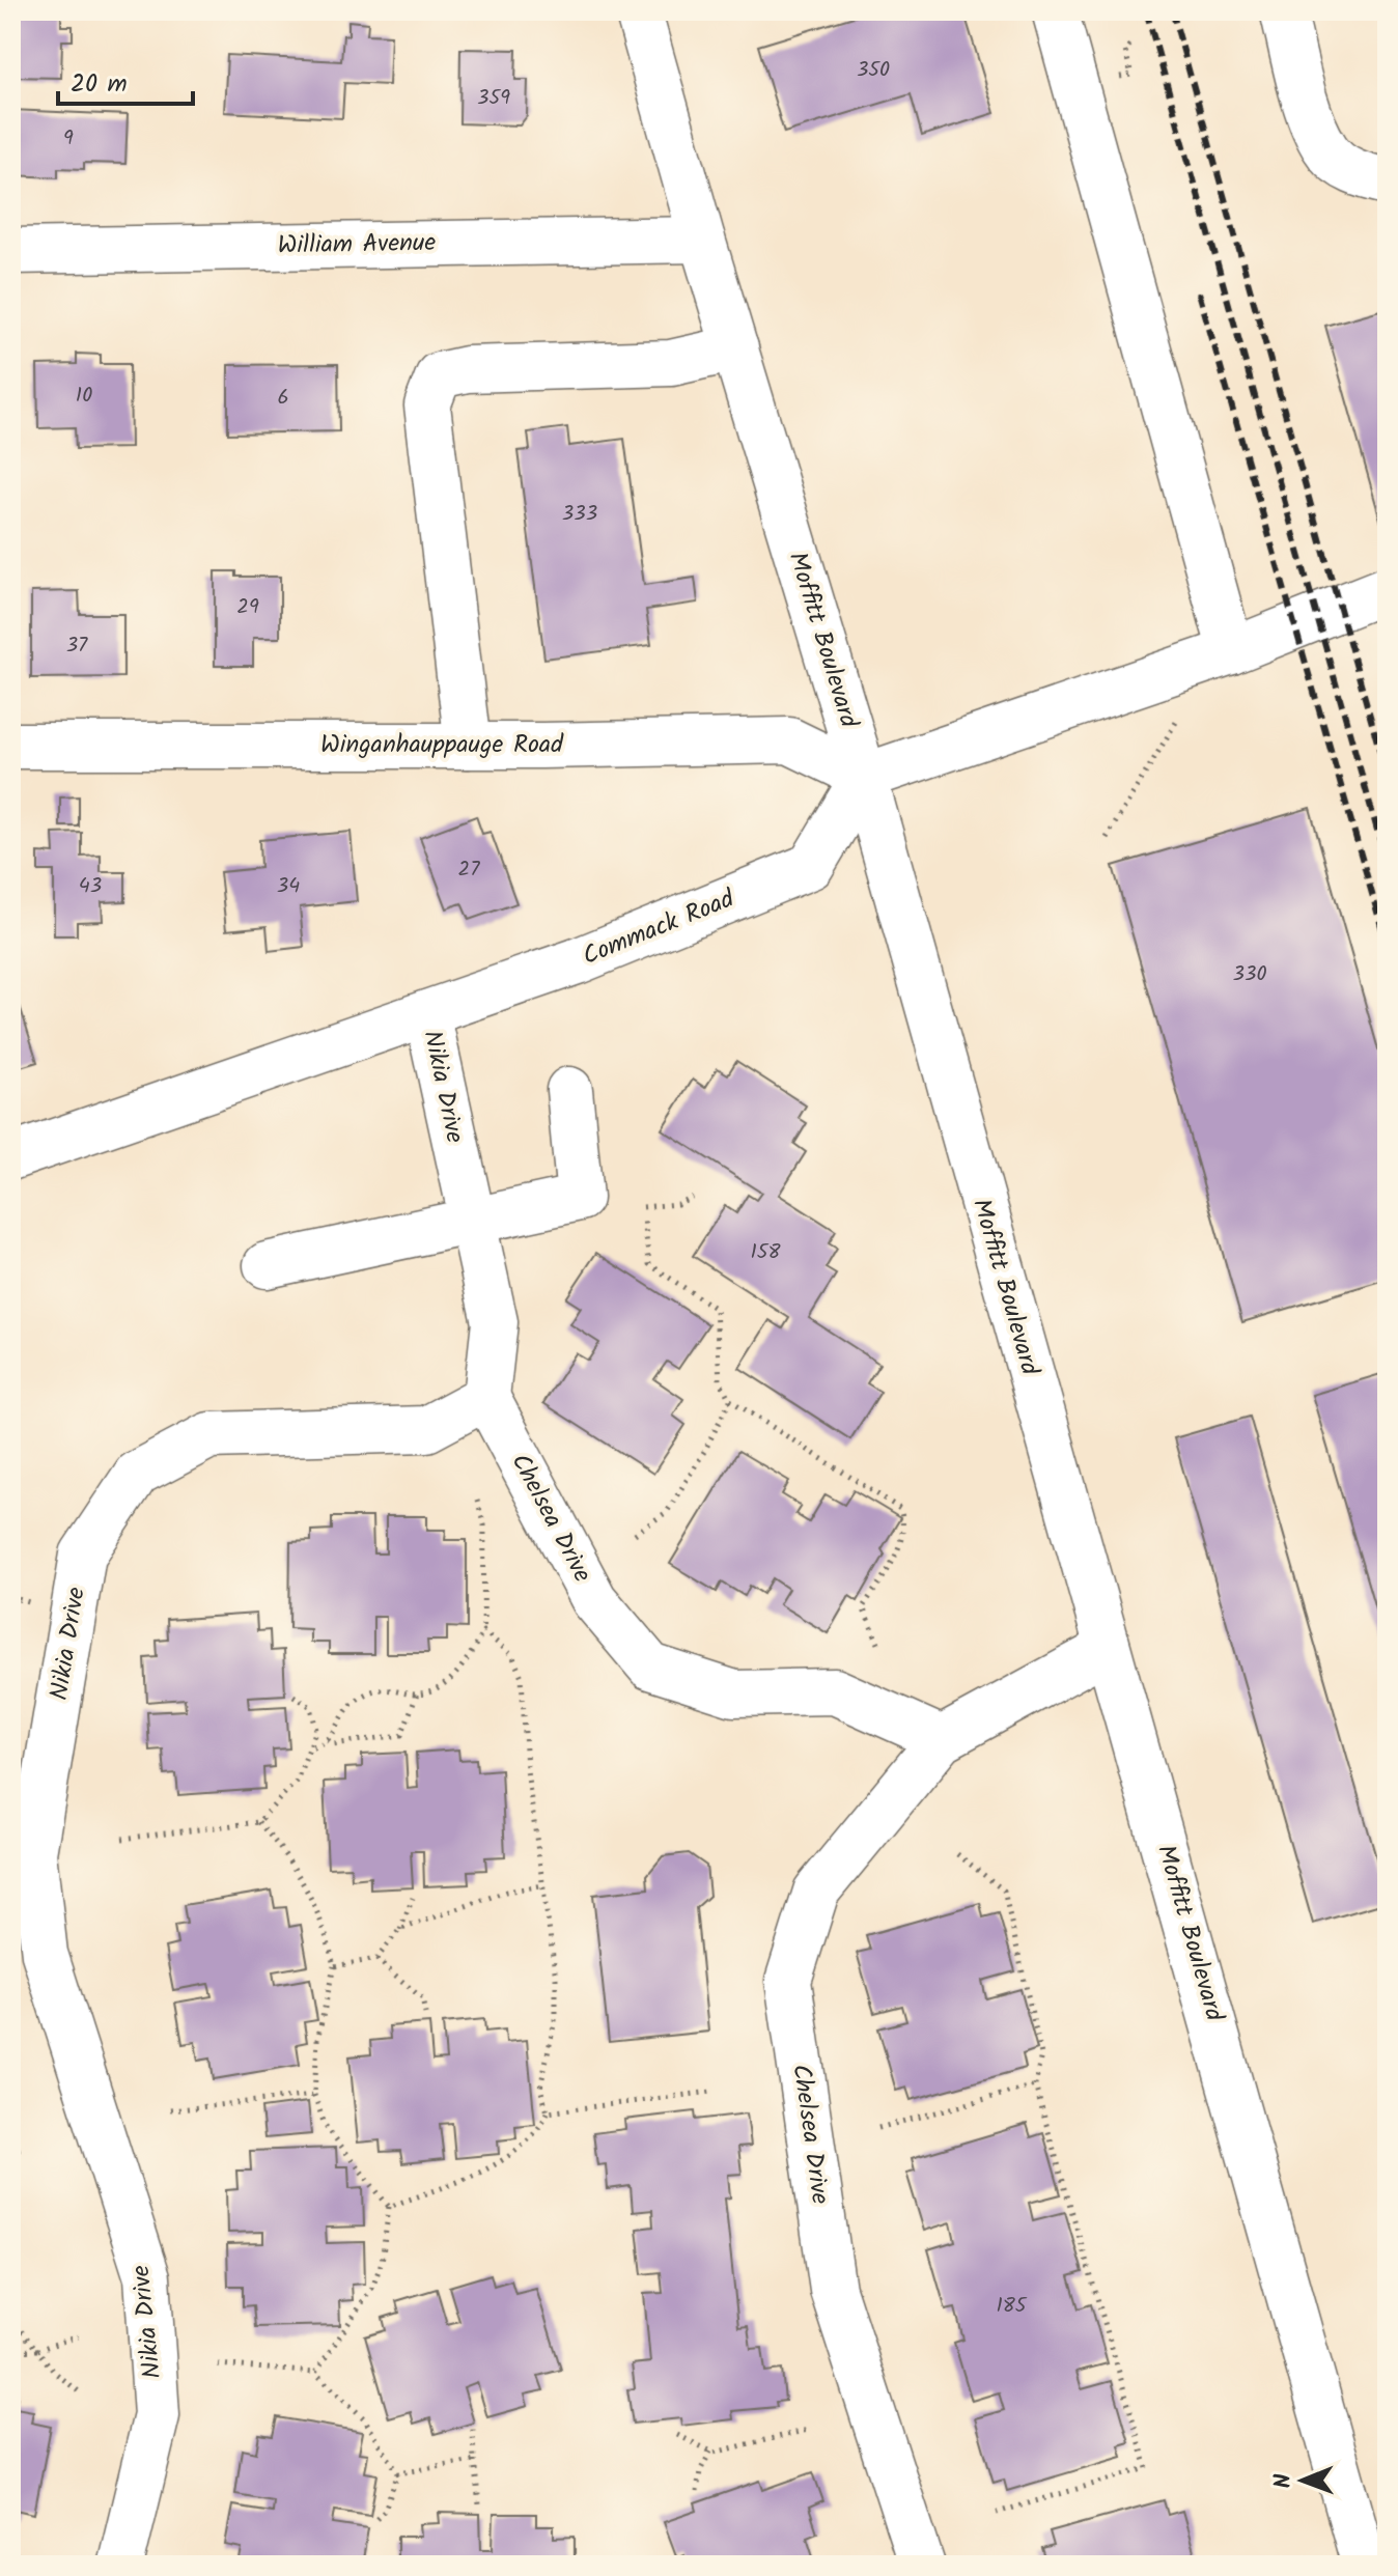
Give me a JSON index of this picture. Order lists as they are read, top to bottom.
{
  "streets": {
    "street": [
      "William Avenue",
      "Moffitt Boulevard",
      "Winganhauppauge Road",
      "Commack Road",
      "Nikia Drive",
      "Chelsea Drive"
    ]
  },
  "crossings": [
    ["William Avenue", "Moffitt Boulevard"],
    ["Moffitt Boulevard", "Winganhauppauge Road"],
    ["Moffitt Boulevard", "Commack Road"],
    ["Moffitt Boulevard", "Chelsea Drive"],
    ["Winganhauppauge Road", "Commack Road"],
    ["Commack Road", "Nikia Drive"],
    ["Nikia Drive", "Chelsea Drive"]
  ],
  "house_numbers": [
    "350",
    "359",
    "9",
    "10",
    "6",
    "333",
    "29",
    "37",
    "27",
    "43",
    "34",
    "330",
    "158",
    "185"
  ],
  "scale_bar": "20 m",
  "north": "left"
}
